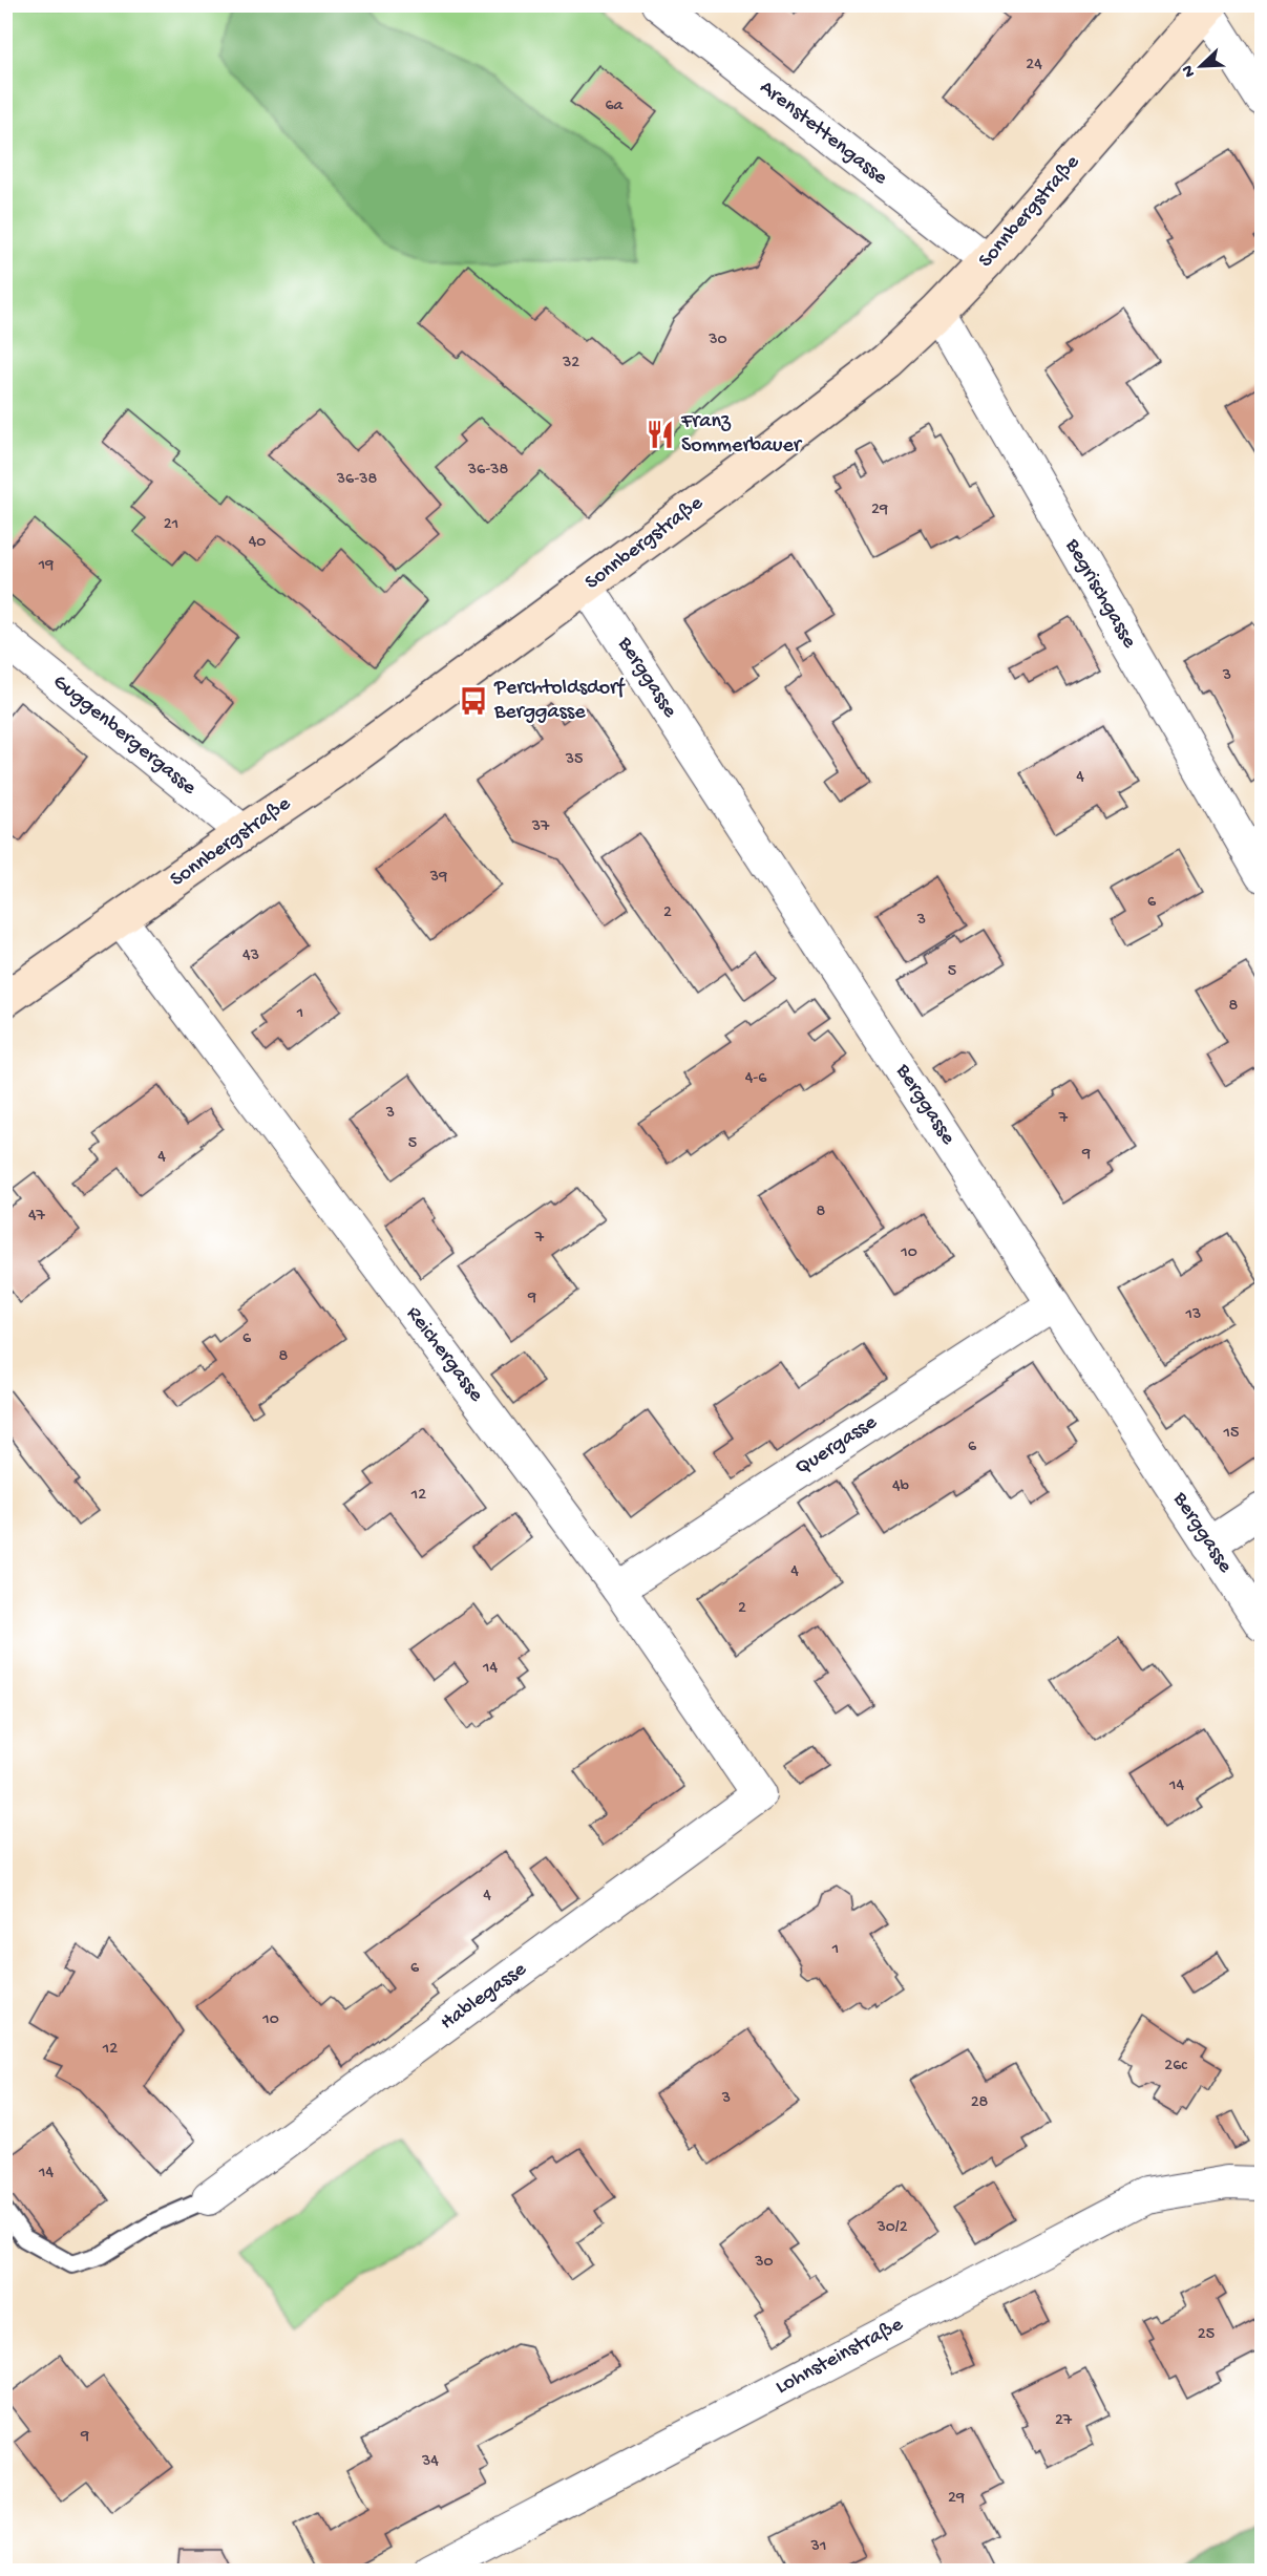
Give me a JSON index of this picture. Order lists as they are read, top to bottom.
{
  "streets": {
    "main road": ["Sonnbergstraße"],
    "street": [
      "Arenstettengasse",
      "Begrischgasse",
      "Berggasse",
      "Guggenbergergasse",
      "Reichergasse",
      "Quergasse",
      "Hablegasse",
      "Lohnsteinstraße"
    ]
  },
  "crossings": [
    ["Arenstettengasse", "Sonnbergstraße"],
    ["Sonnbergstraße", "Begrischgasse"],
    ["Sonnbergstraße", "Berggasse"],
    ["Sonnbergstraße", "Guggenbergergasse"],
    ["Sonnbergstraße", "Reichergasse"],
    ["Berggasse", "Quergasse"],
    ["Reichergasse", "Quergasse"],
    ["Reichergasse", "Hablegasse"]
  ],
  "places": {
    "restaurant": ["Franz Sommerbauer"],
    "bus stop": ["Perchtoldsdorf Berggasse"]
  },
  "house_numbers": [
    "24",
    "6a",
    "30",
    "32",
    "36-38",
    "36-38",
    "29",
    "21",
    "40",
    "19",
    "3",
    "35",
    "4",
    "37",
    "39",
    "6",
    "2",
    "3",
    "43",
    "5",
    "8",
    "1",
    "4-6",
    "3",
    "7",
    "5",
    "9",
    "4",
    "8",
    "47",
    "7",
    "10",
    "9",
    "13",
    "6",
    "8",
    "15",
    "6",
    "4b",
    "12",
    "4",
    "2",
    "14",
    "14",
    "4",
    "1",
    "6",
    "10",
    "12",
    "26c",
    "3",
    "28",
    "14",
    "30/2",
    "30",
    "25",
    "27",
    "9",
    "34",
    "29",
    "31"
  ],
  "north": "bottom left"
}
